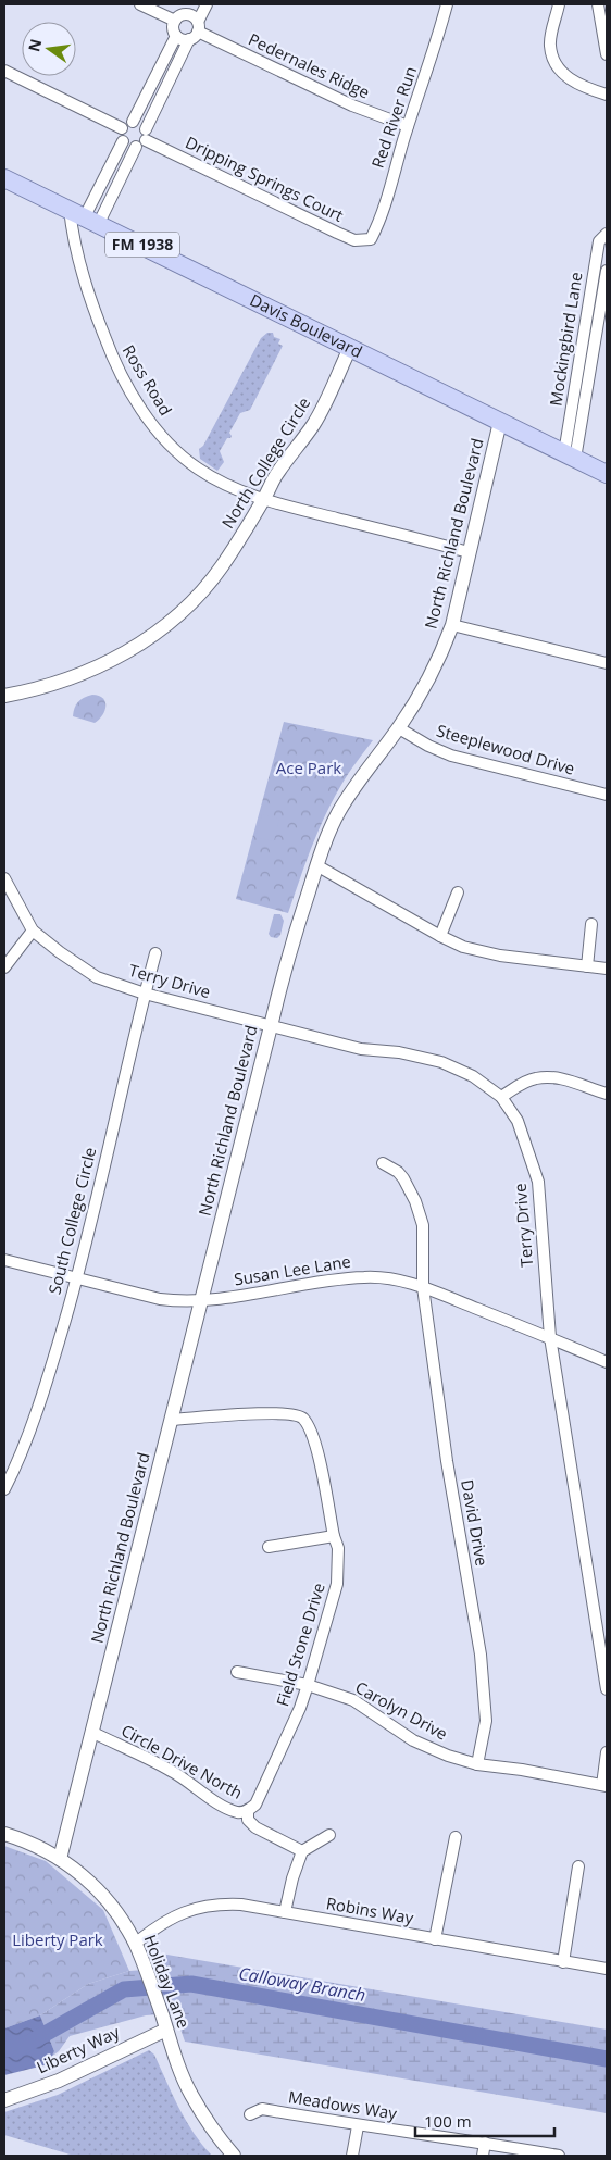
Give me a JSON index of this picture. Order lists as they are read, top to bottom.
{
  "streets": {
    "main road": ["FM 1938", "Davis Boulevard"],
    "street": [
      "Pedernales Ridge",
      "Red River Run",
      "Dripping Springs Court",
      "Mockingbird Lane",
      "Ross Road",
      "North College Circle",
      "North Richland Boulevard",
      "Steeplewood Drive",
      "Terry Drive",
      "South College Circle",
      "Susan Lee Lane",
      "David Drive",
      "Field Stone Drive",
      "Carolyn Drive",
      "Circle Drive North",
      "Robins Way",
      "Holiday Lane",
      "Liberty Way",
      "Meadows Way"
    ]
  },
  "crossings": [
    ["Pedernales Ridge", "Red River Run"],
    ["Red River Run", "Dripping Springs Court"],
    ["Davis Boulevard", "Mockingbird Lane"],
    ["Davis Boulevard", "Ross Road"],
    ["Davis Boulevard", "North College Circle"],
    ["Davis Boulevard", "North Richland Boulevard"],
    ["Ross Road", "North College Circle"],
    ["Ross Road", "North Richland Boulevard"],
    ["North Richland Boulevard", "Steeplewood Drive"],
    ["North Richland Boulevard", "Terry Drive"],
    ["North Richland Boulevard", "Susan Lee Lane"],
    ["North Richland Boulevard", "Field Stone Drive"],
    ["North Richland Boulevard", "Circle Drive North"],
    ["North Richland Boulevard", "Holiday Lane"],
    ["Terry Drive", "South College Circle"],
    ["Terry Drive", "Susan Lee Lane"],
    ["South College Circle", "Susan Lee Lane"],
    ["Susan Lee Lane", "David Drive"],
    ["David Drive", "Carolyn Drive"],
    ["Field Stone Drive", "Carolyn Drive"],
    ["Field Stone Drive", "Circle Drive North"],
    ["Robins Way", "Holiday Lane"],
    ["Holiday Lane", "Liberty Way"]
  ],
  "water": ["Calloway Branch"],
  "parks": ["Ace Park", "Liberty Park"],
  "scale_bar": "100 m",
  "north": "left"
}
